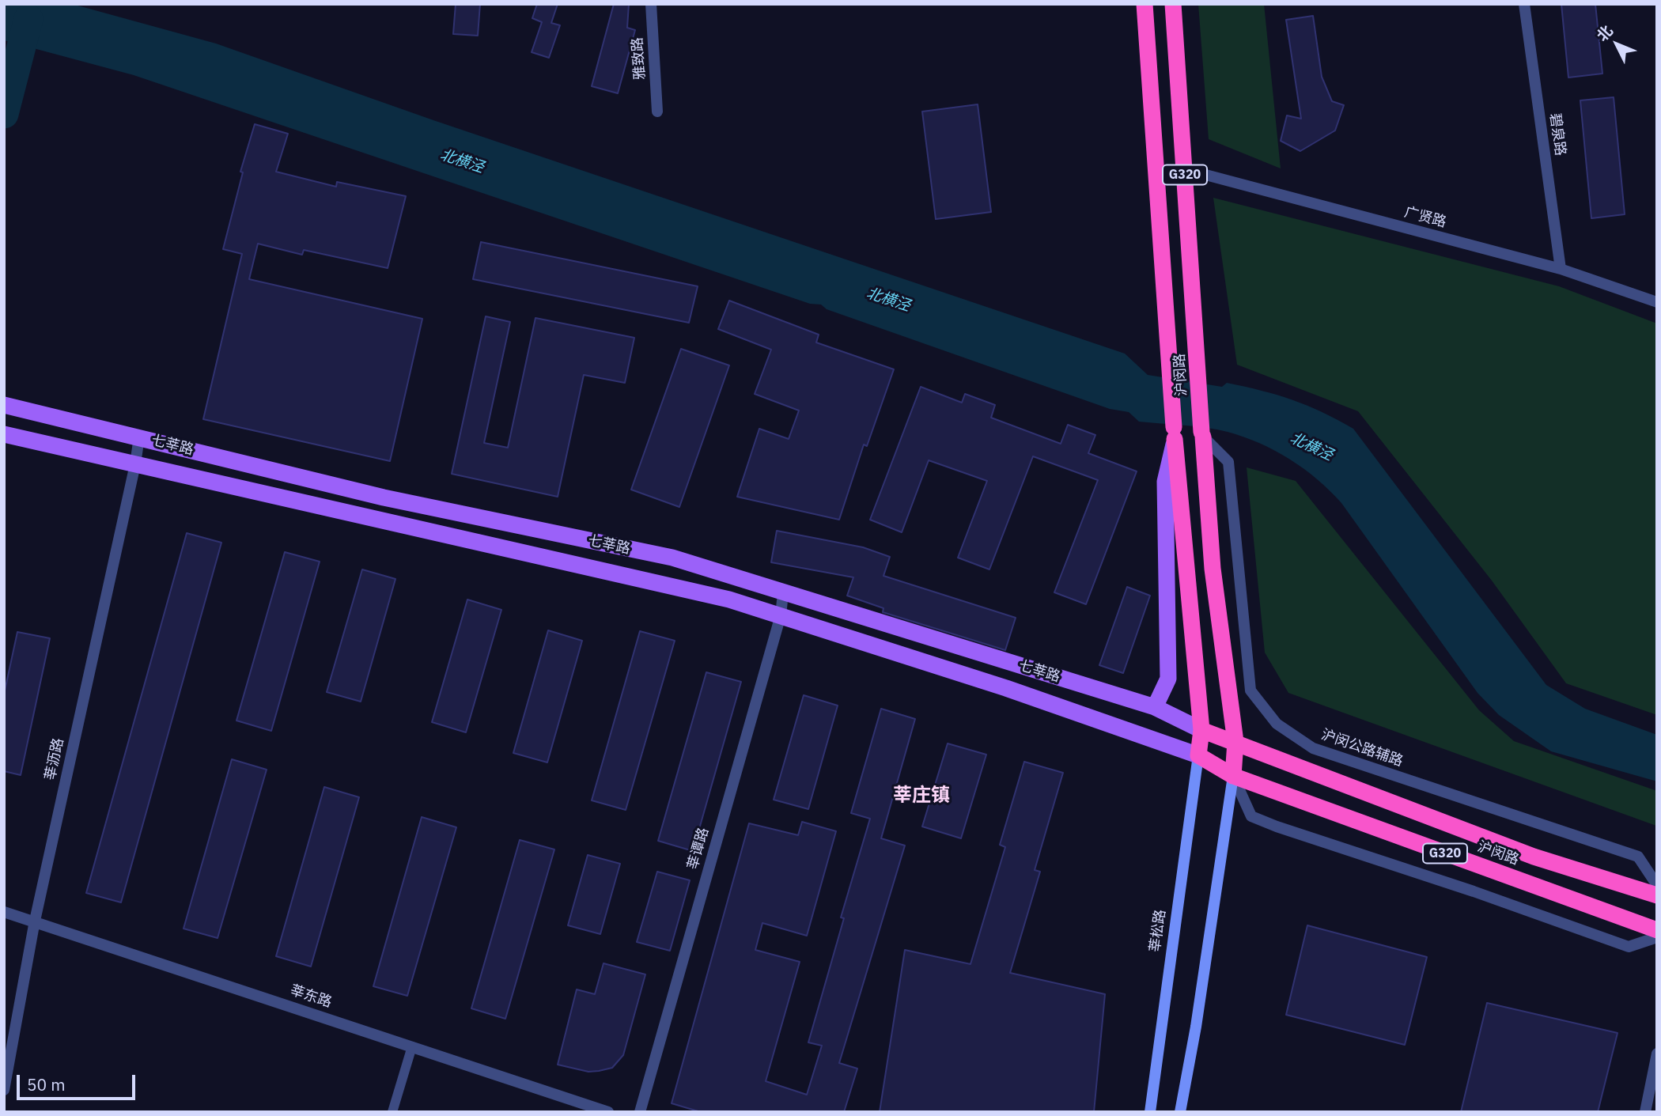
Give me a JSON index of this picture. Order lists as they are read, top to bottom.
{
  "streets": {
    "highway": ["G320", "沪闵路"],
    "main road": ["七莘路", "莘松路"],
    "street": [
      "雅致路",
      "碧泉路",
      "广贤路",
      "沪闵公路辅路",
      "莘沥路",
      "莘谭路",
      "莘东路"
    ]
  },
  "crossings": [
    ["碧泉路", "广贤路"],
    ["广贤路", "沪闵路"],
    ["沪闵路", "七莘路"],
    ["沪闵路", "沪闵公路辅路"],
    ["沪闵路", "莘松路"],
    ["七莘路", "莘沥路"],
    ["七莘路", "莘谭路"],
    ["七莘路", "莘松路"],
    ["莘沥路", "莘东路"]
  ],
  "districts": ["莘庄镇"],
  "water": ["北横泾"],
  "scale_bar": "50 m",
  "north": "top left"
}
